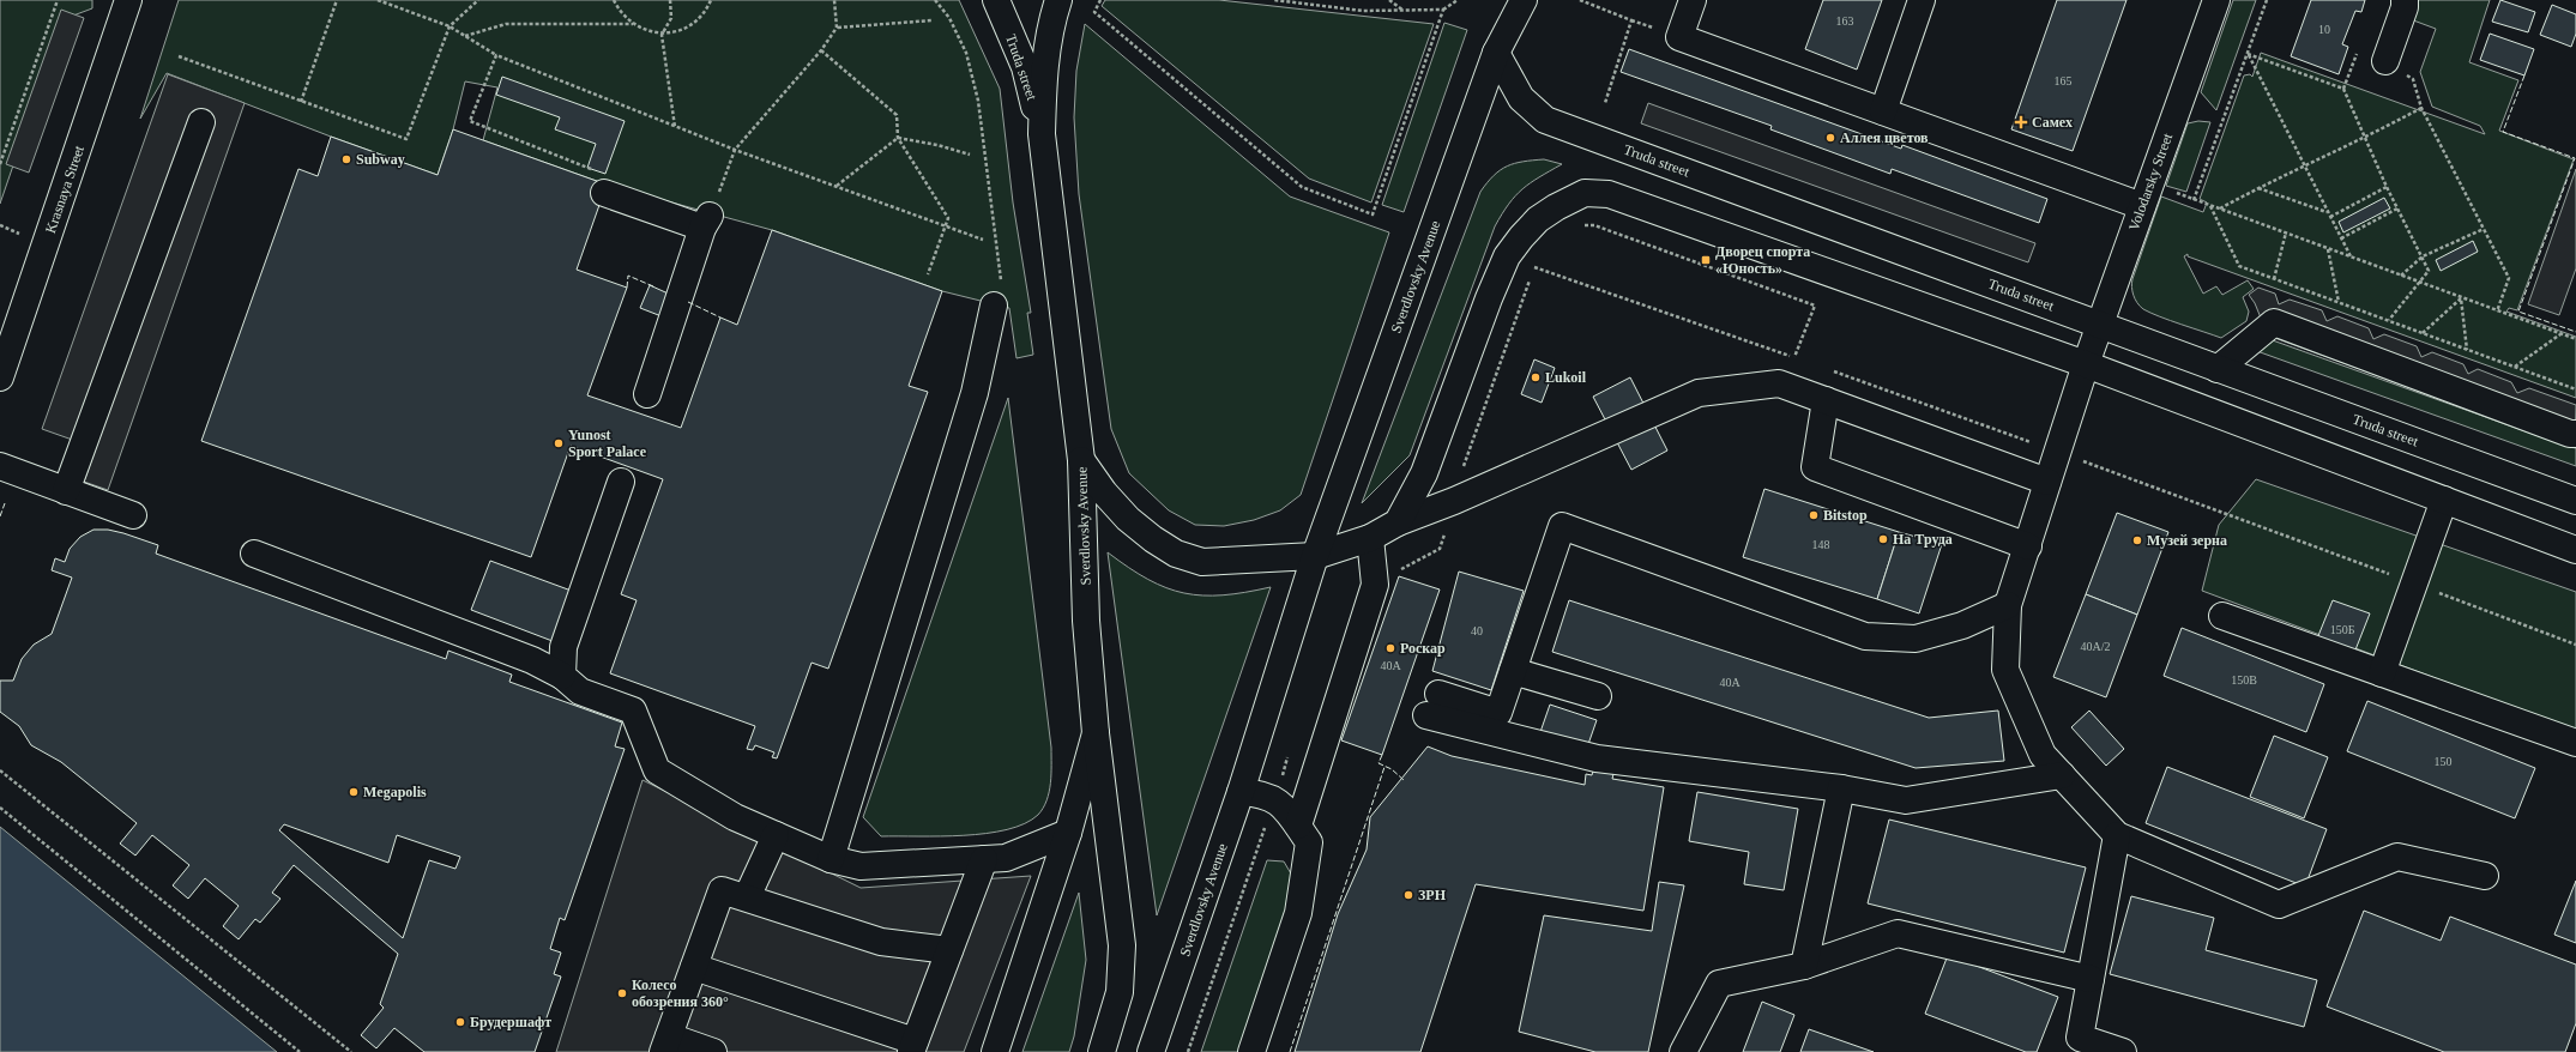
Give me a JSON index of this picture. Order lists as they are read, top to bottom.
{
  "streets": {
    "main road": [
      "Truda street",
      "Volodarsky Street",
      "Krasnaya Street",
      "Sverdlovsky Avenue"
    ]
  },
  "crossings": [
    ["Truda street", "Volodarsky Street"],
    ["Truda street", "Sverdlovsky Avenue"]
  ],
  "places": {
    "health": ["Самех"],
    "other": [
      "Аллея цветов",
      "Subway",
      "Lukoil",
      "Yunost Sport Palace",
      "Bitstop",
      "На Труда",
      "Музей зерна",
      "Роскар",
      "Megapolis",
      "ЗРН",
      "Колесо обозрения 360°",
      "Брудершафт"
    ],
    "transit": ["Дворец спорта «Юность»"]
  },
  "house_numbers": [
    "163",
    "10",
    "165",
    "148",
    "150Б",
    "40",
    "40А/2",
    "40А",
    "150В",
    "40А",
    "150"
  ]
}
